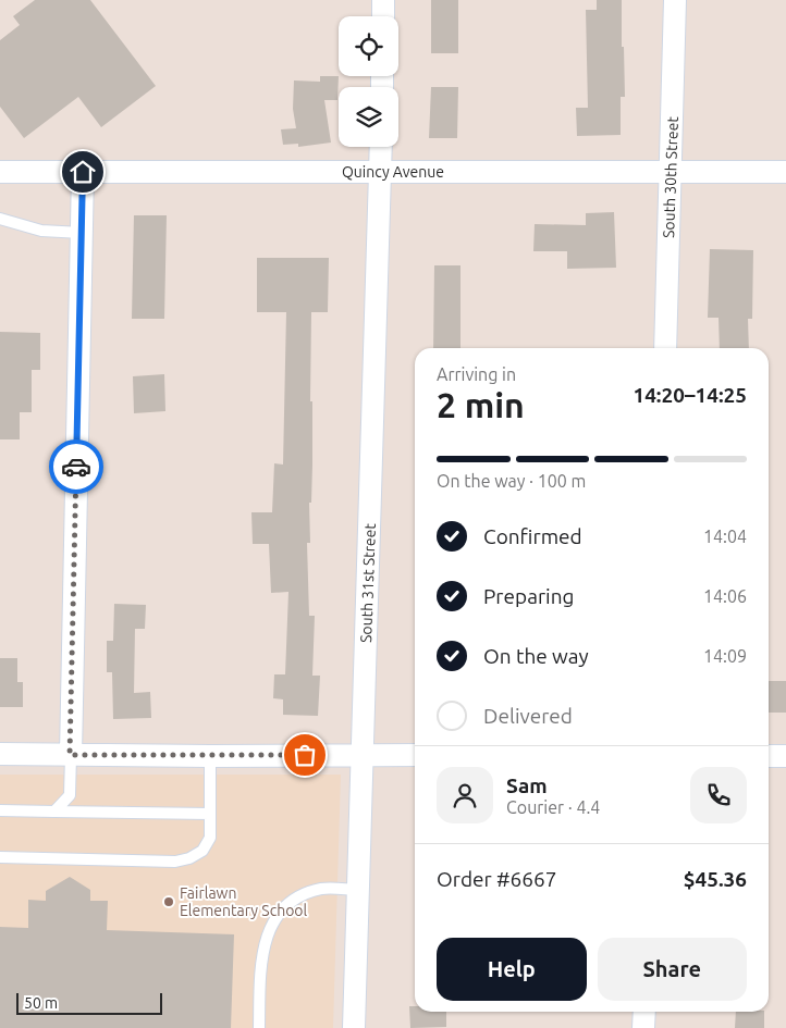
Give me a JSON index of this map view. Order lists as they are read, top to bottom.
{
  "streets": {
    "street": ["Quincy Avenue", "South 30th Street", "South 31st Street"]
  },
  "crossings": [
    ["Quincy Avenue", "South 30th Street"],
    ["Quincy Avenue", "South 31st Street"]
  ],
  "places": ["Fairlawn Elementary School"],
  "scale_bar": "50 m",
  "page": {
    "heading": ["2 min", "Arriving in", "14:20–14:25"],
    "panel": [
      "Sam",
      "Courier · 4.4",
      "Order #6667",
      "$45.36"
    ],
    "bar": "On the way · 100 m",
    "list": [
      ["Confirmed", "14:04"],
      ["Preparing", "14:06"],
      ["On the way", "14:09"],
      "Delivered"
    ],
    "buttons": ["Help", "Share"],
    "scale": "50 m"
  }
}
